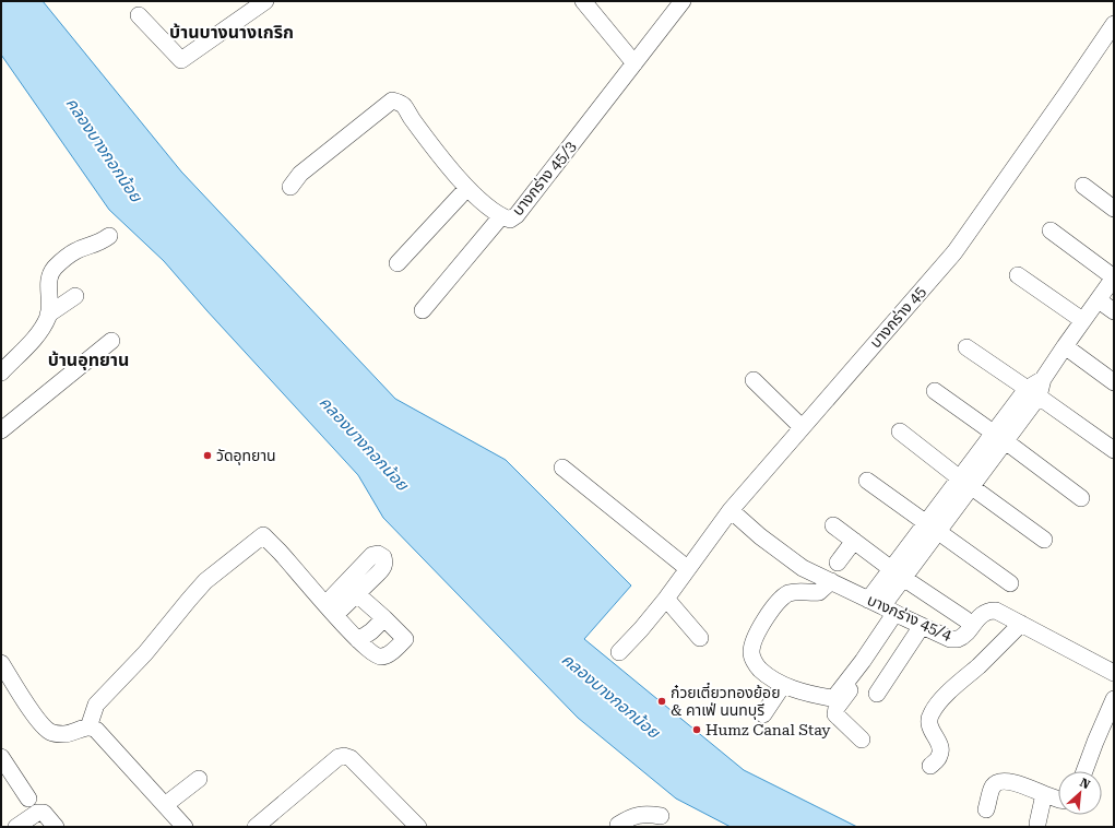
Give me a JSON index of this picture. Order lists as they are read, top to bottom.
{
  "streets": {
    "street": ["บางกร่าง 45/3", "บางกร่าง 45", "บางกร่าง 45/4"]
  },
  "crossings": [
    ["บางกร่าง 45", "บางกร่าง 45/4"]
  ],
  "districts": ["บ้านบางนางเกริก", "บ้านอุทยาน"],
  "water": ["คลองบางกอกน้อย"],
  "places": ["วัดอุทยาน", "ก๋วยเตี๋ยวทองย้อย & คาเฟ่ นนทบุรี", "Humz Canal Stay"],
  "north": "top right"
}
